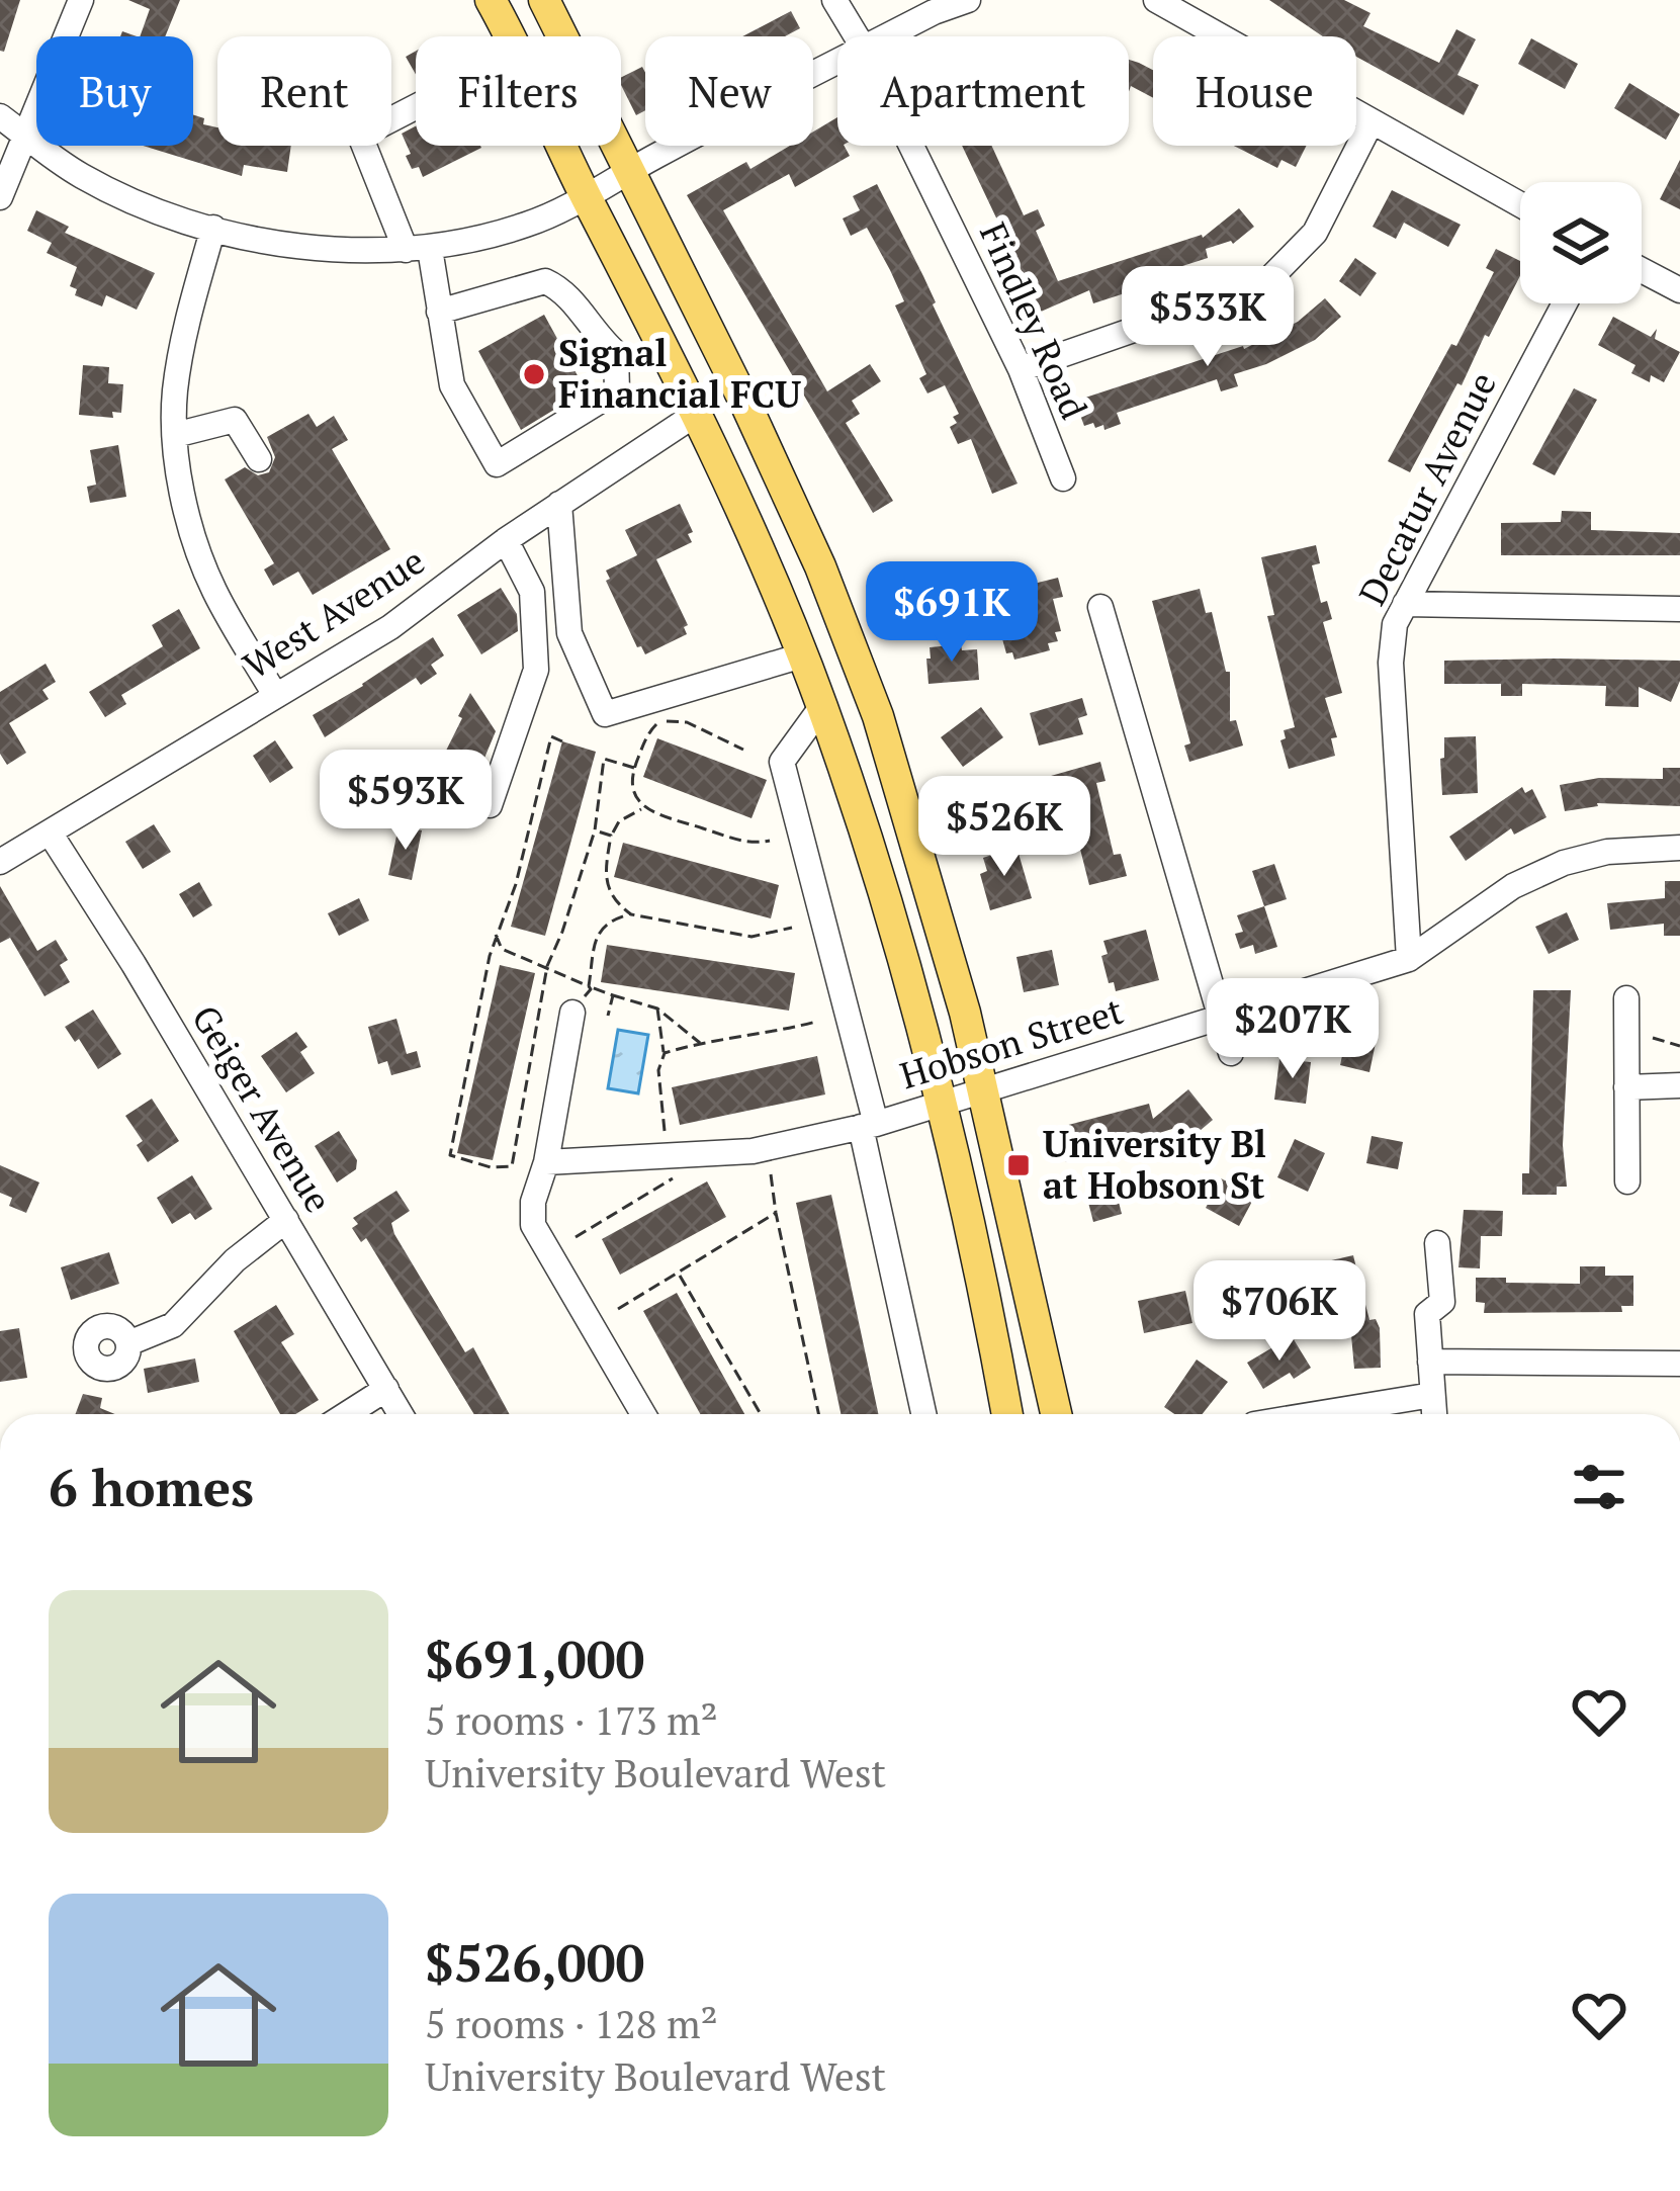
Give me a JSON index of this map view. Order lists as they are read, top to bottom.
{
  "streets": {
    "street": [
      "Findley Road",
      "Decatur Avenue",
      "West Avenue",
      "Hobson Street",
      "Geiger Avenue"
    ]
  },
  "crossings": [
    ["Decatur Avenue", "Hobson Street"],
    ["West Avenue", "Geiger Avenue"]
  ],
  "places": {
    "other": ["Signal Financial FCU"],
    "transit": ["University Bl at Hobson St"]
  },
  "page": {
    "chip": [
      "Buy",
      "Rent",
      "Filters",
      "New",
      "Apartment",
      "House"
    ],
    "price": [
      "$533K",
      "$691K",
      "$593K",
      "$526K",
      "$207K",
      "$706K"
    ],
    "heading": "6 homes",
    "list": [
      {
        "name": "$691,000",
        "note": "5 rooms · 173 m² · University Boulevard West"
      },
      {
        "name": "$526,000",
        "note": "5 rooms · 128 m² · University Boulevard West"
      }
    ]
  }
}
